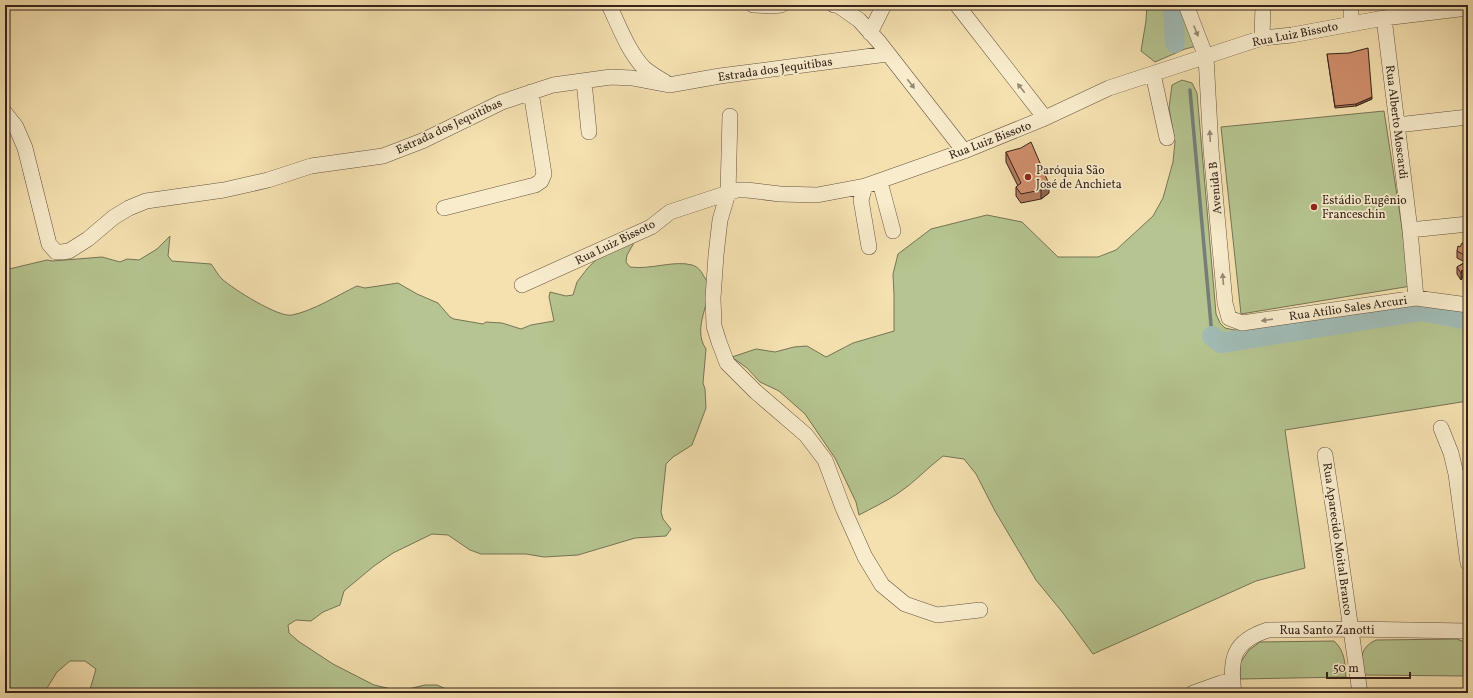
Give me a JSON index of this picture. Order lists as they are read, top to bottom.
{
  "streets": {
    "street": [
      "Rua Luiz Bissoto",
      "Estrada dos Jequitibas",
      "Rua Alberto Moscardi",
      "Avenida B",
      "Rua Atílio Sales Arcuri",
      "Rua Aparecido Moital Branco",
      "Rua Santo Zanotti"
    ]
  },
  "crossings": [
    ["Rua Luiz Bissoto", "Rua Alberto Moscardi"],
    ["Rua Luiz Bissoto", "Avenida B"],
    ["Rua Alberto Moscardi", "Rua Atílio Sales Arcuri"],
    ["Avenida B", "Rua Atílio Sales Arcuri"],
    ["Rua Aparecido Moital Branco", "Rua Santo Zanotti"]
  ],
  "one_way": ["Rua Atílio Sales Arcuri"],
  "places": ["Paróquia São José de Anchieta", "Estádio Eugênio Franceschin"],
  "scale_bar": "50 m"
}
